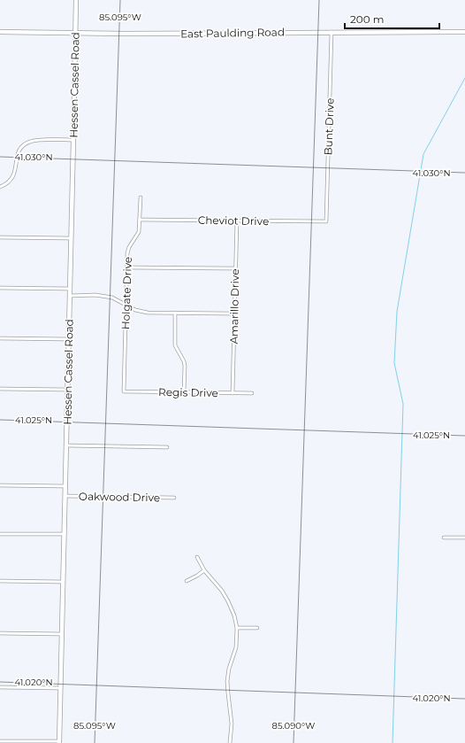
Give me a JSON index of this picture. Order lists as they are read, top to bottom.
{
  "streets": {
    "main road": ["East Paulding Road", "Hessen Cassel Road"],
    "street": [
      "Bunt Drive",
      "Cheviot Drive",
      "Holgate Drive",
      "Amarillo Drive",
      "Regis Drive",
      "Oakwood Drive"
    ]
  },
  "crossings": [
    ["East Paulding Road", "Hessen Cassel Road"],
    ["East Paulding Road", "Bunt Drive"],
    ["Hessen Cassel Road", "Oakwood Drive"],
    ["Bunt Drive", "Cheviot Drive"],
    ["Cheviot Drive", "Holgate Drive"],
    ["Cheviot Drive", "Amarillo Drive"],
    ["Holgate Drive", "Regis Drive"],
    ["Amarillo Drive", "Regis Drive"]
  ],
  "scale_bar": "200 m",
  "coordinates": [
    "85.095°W",
    "41.030°N",
    "41.025°N",
    "41.020°N",
    "85.090°W"
  ]
}
